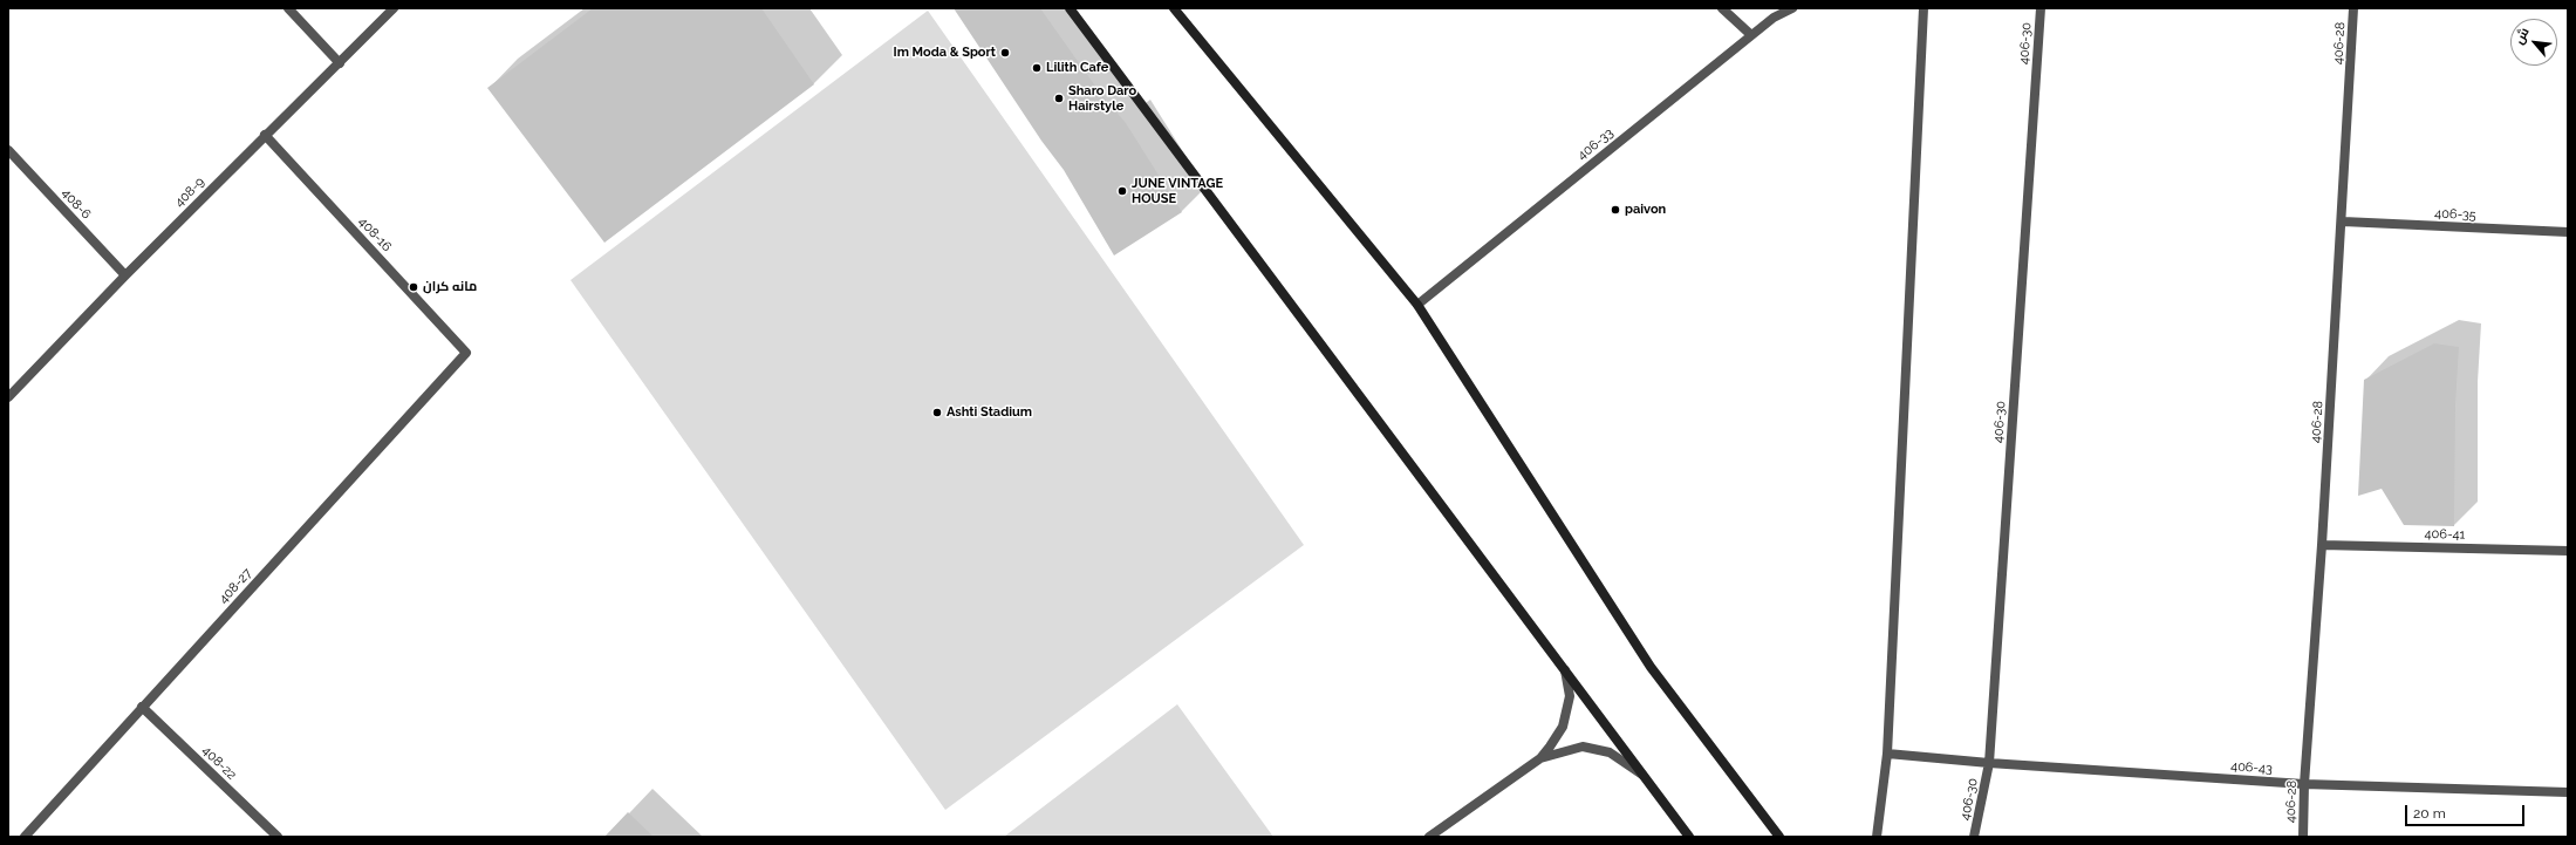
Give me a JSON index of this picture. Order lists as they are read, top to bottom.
{
  "streets": {
    "street": [
      "406-30",
      "406-28",
      "406-33",
      "408-9",
      "408-6",
      "406-35",
      "408-16",
      "406-41",
      "408-27",
      "408-22",
      "406-43"
    ]
  },
  "crossings": [
    ["406-30", "406-43"],
    ["406-28", "406-35"],
    ["406-28", "406-41"],
    ["406-28", "406-43"],
    ["408-9", "408-6"],
    ["408-9", "408-16"],
    ["408-16", "408-27"],
    ["408-27", "408-22"]
  ],
  "places": [
    "Im Moda & Sport",
    "Lilith Cafe",
    "Sharo Daro Hairstyle",
    "JUNE VINTAGE HOUSE",
    "paivon",
    "مانه كران",
    "Ashti Stadium"
  ],
  "scale_bar": "20 m",
  "north": "top left"
}
